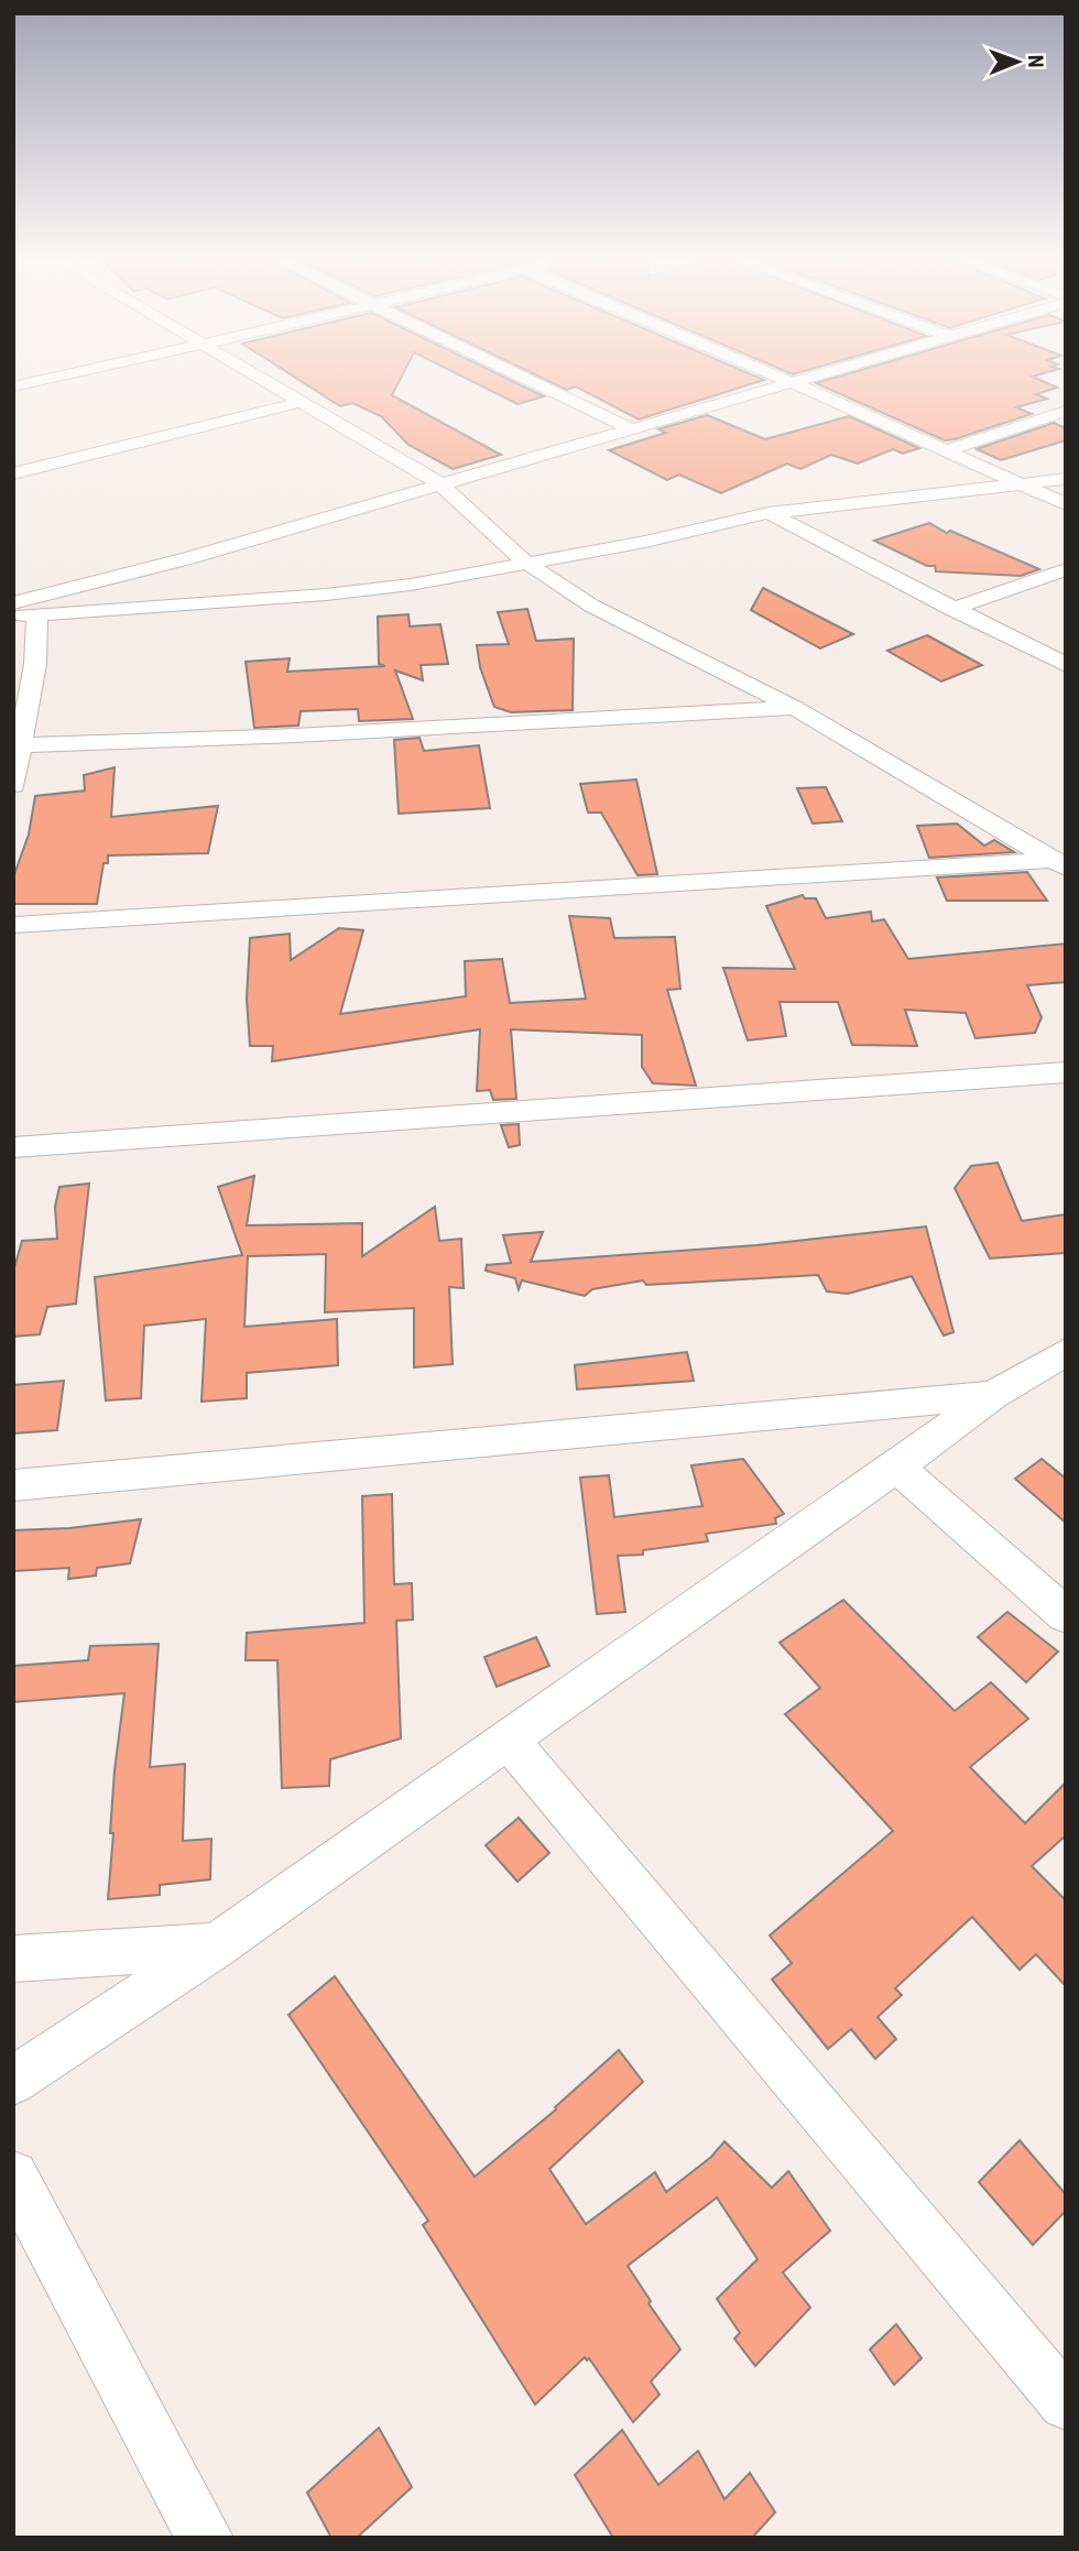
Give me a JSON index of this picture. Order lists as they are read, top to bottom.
{
  "north": "right"
}
